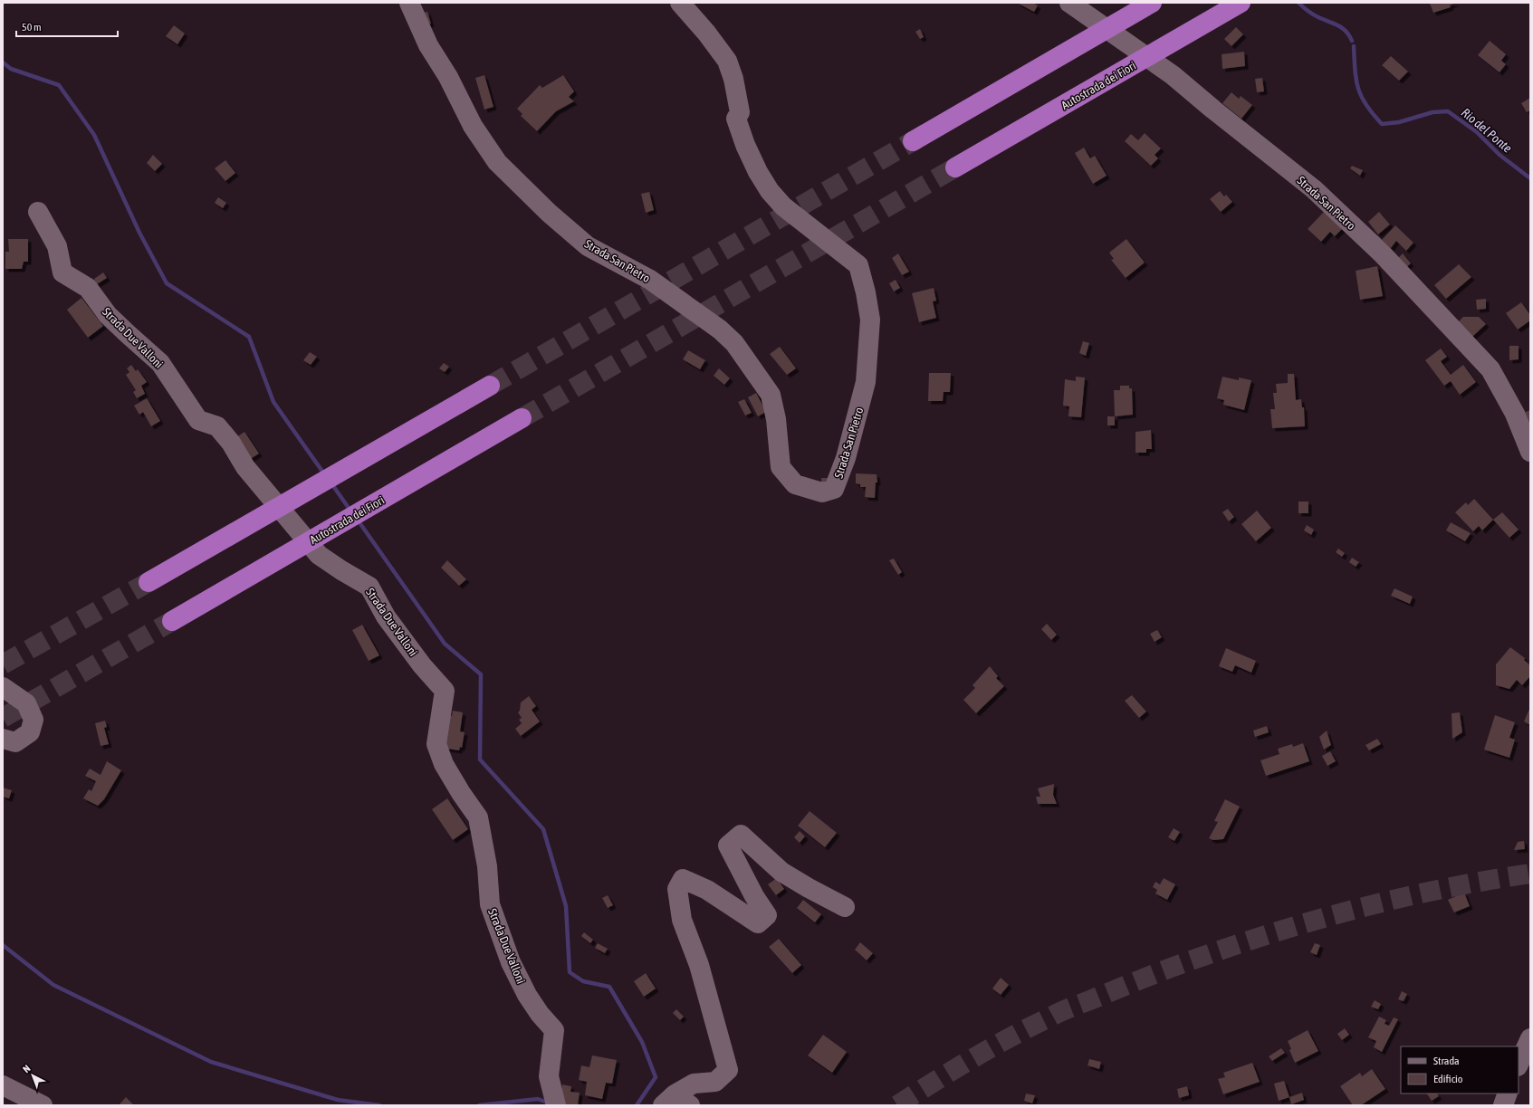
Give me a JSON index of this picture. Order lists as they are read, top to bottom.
{
  "streets": {
    "highway": ["Autostrada dei Fiori"],
    "street": ["Strada San Pietro", "Strada Due Valloni"]
  },
  "water": ["Rio del Ponte"],
  "legend": ["Strada", "Edificio"],
  "scale_bar": "50 m",
  "north": "top left"
}
